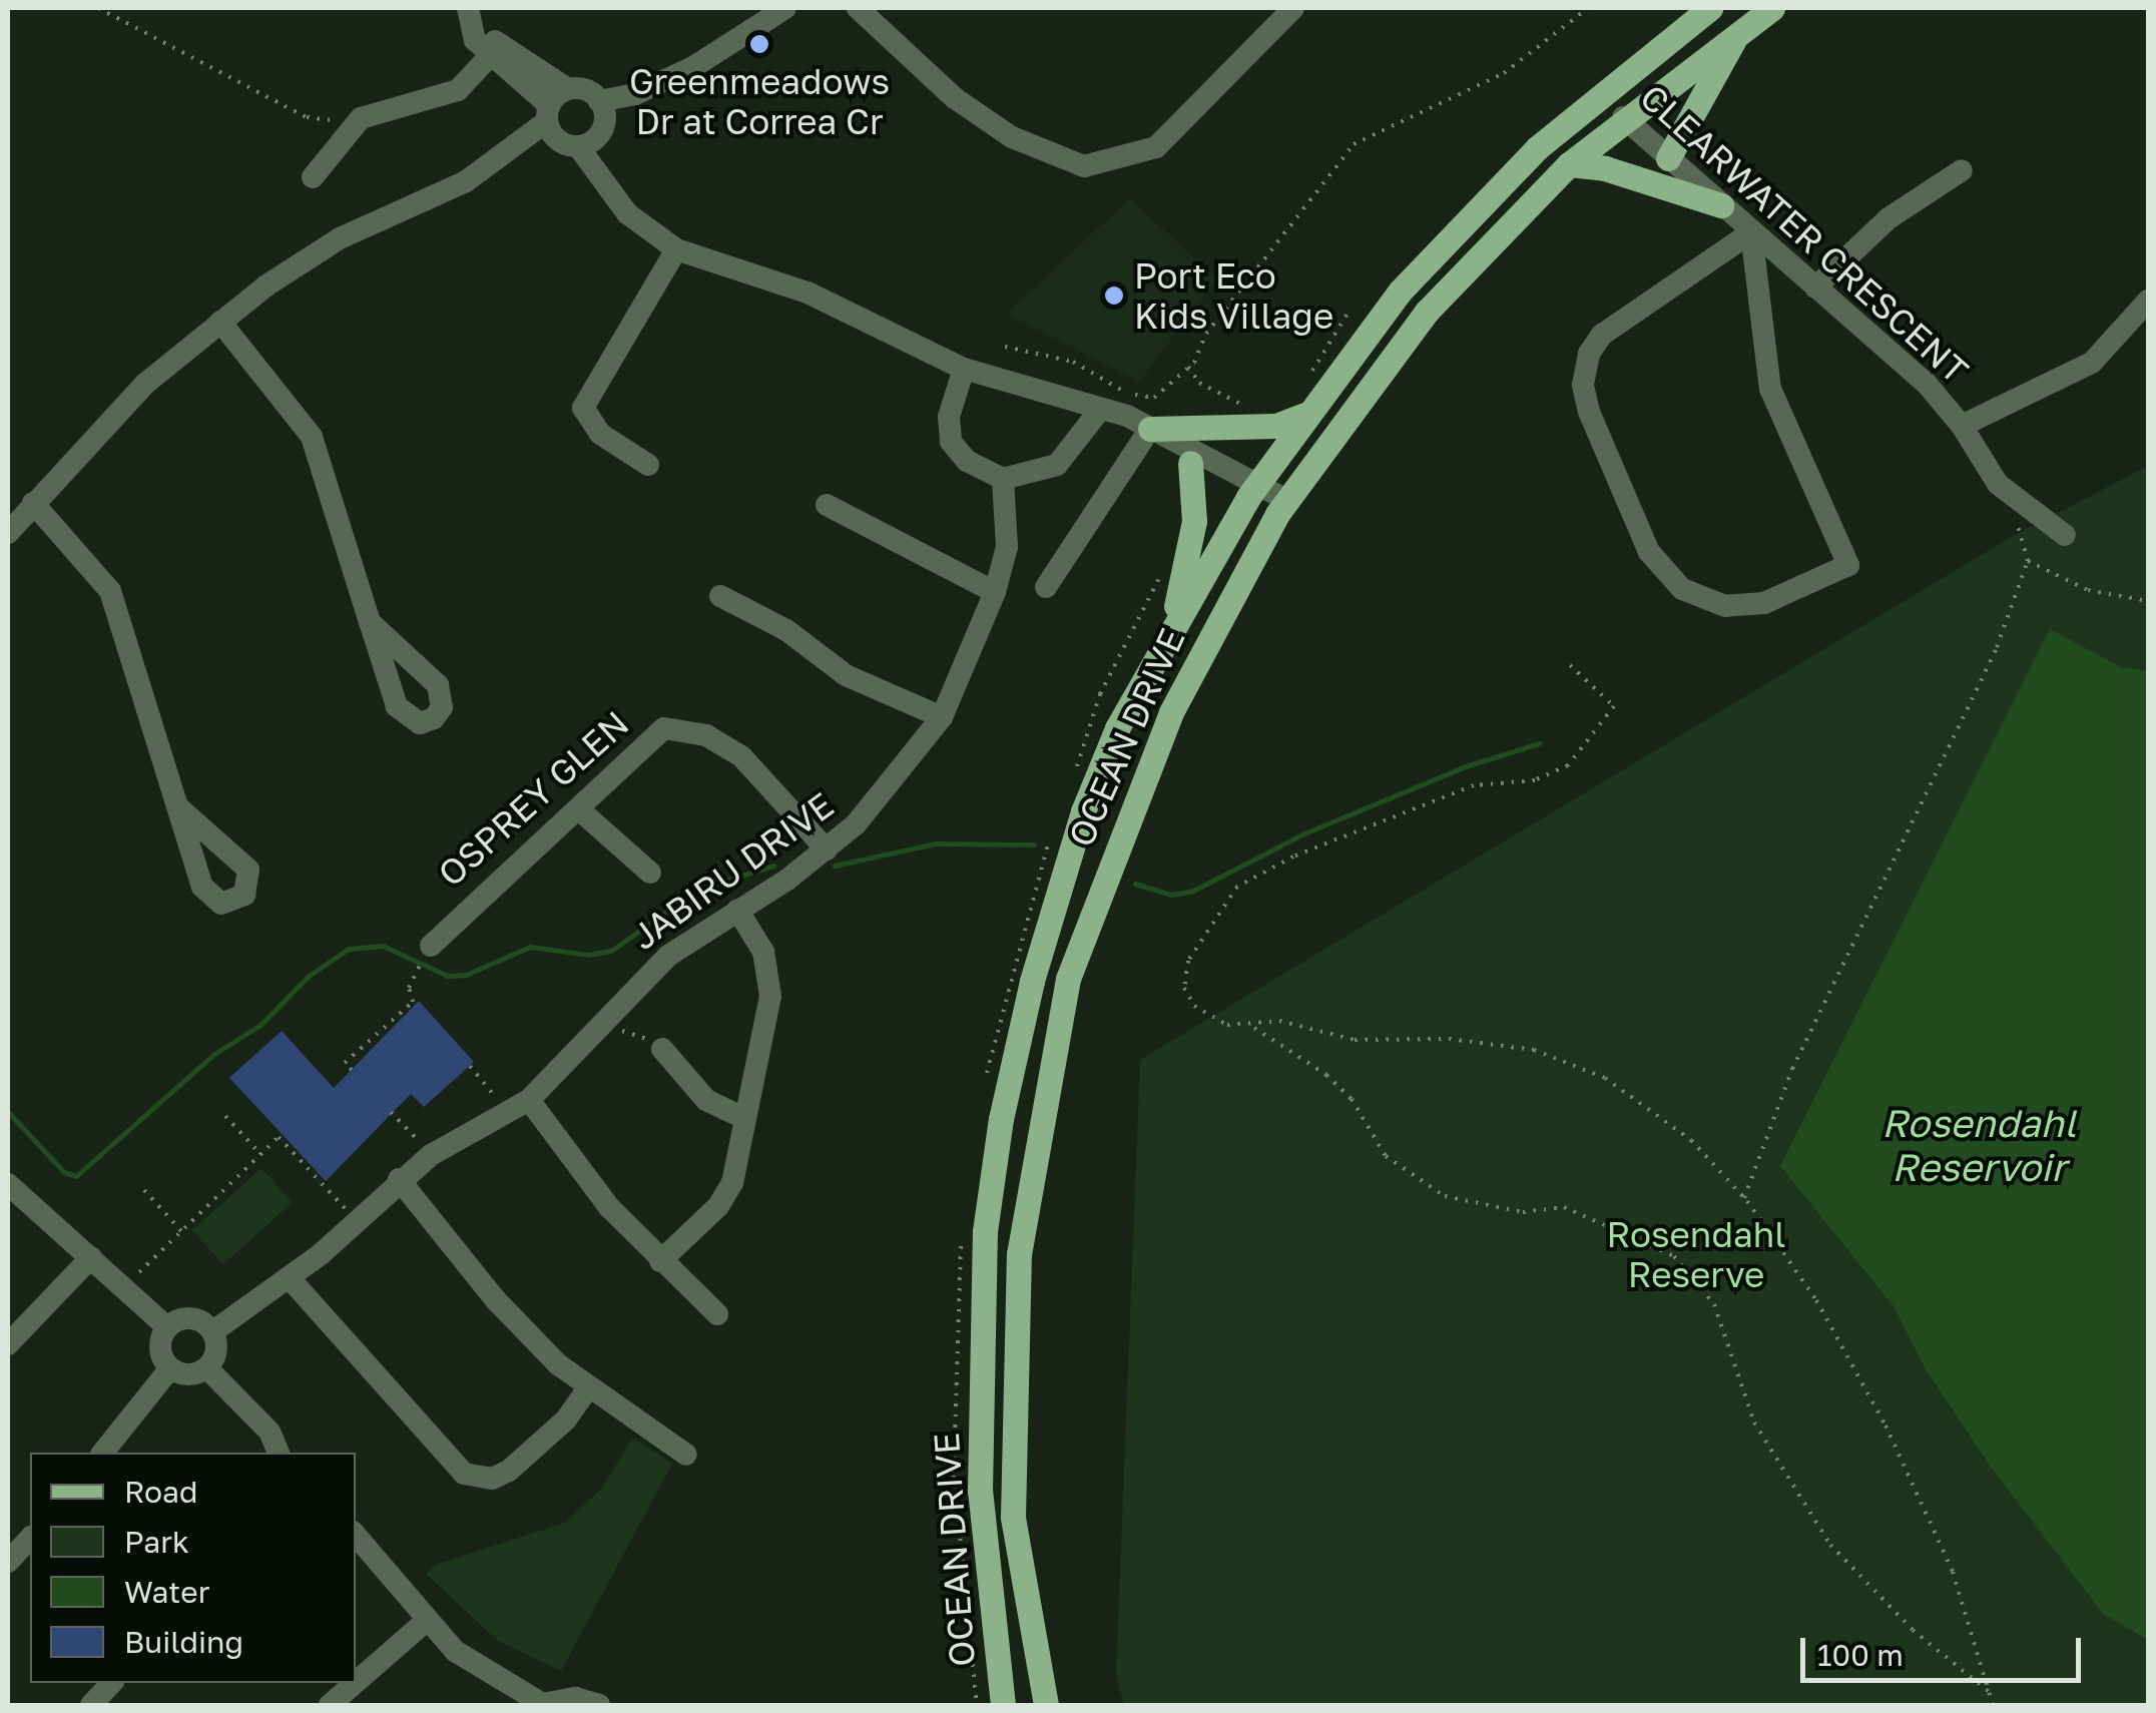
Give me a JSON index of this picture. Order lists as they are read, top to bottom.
{
  "streets": {
    "main road": ["CLEARWATER CRESCENT", "OCEAN DRIVE"],
    "street": ["OSPREY GLEN", "JABIRU DRIVE"]
  },
  "crossings": [
    ["CLEARWATER CRESCENT", "OCEAN DRIVE"],
    ["OSPREY GLEN", "JABIRU DRIVE"]
  ],
  "water": ["Rosendahl Reservoir"],
  "parks": ["Rosendahl Reserve"],
  "places": ["Greenmeadows Dr at Correa Cr", "Port Eco Kids Village"],
  "legend": [
    "Road",
    "Park",
    "Water",
    "Building"
  ],
  "scale_bar": "100 m"
}
